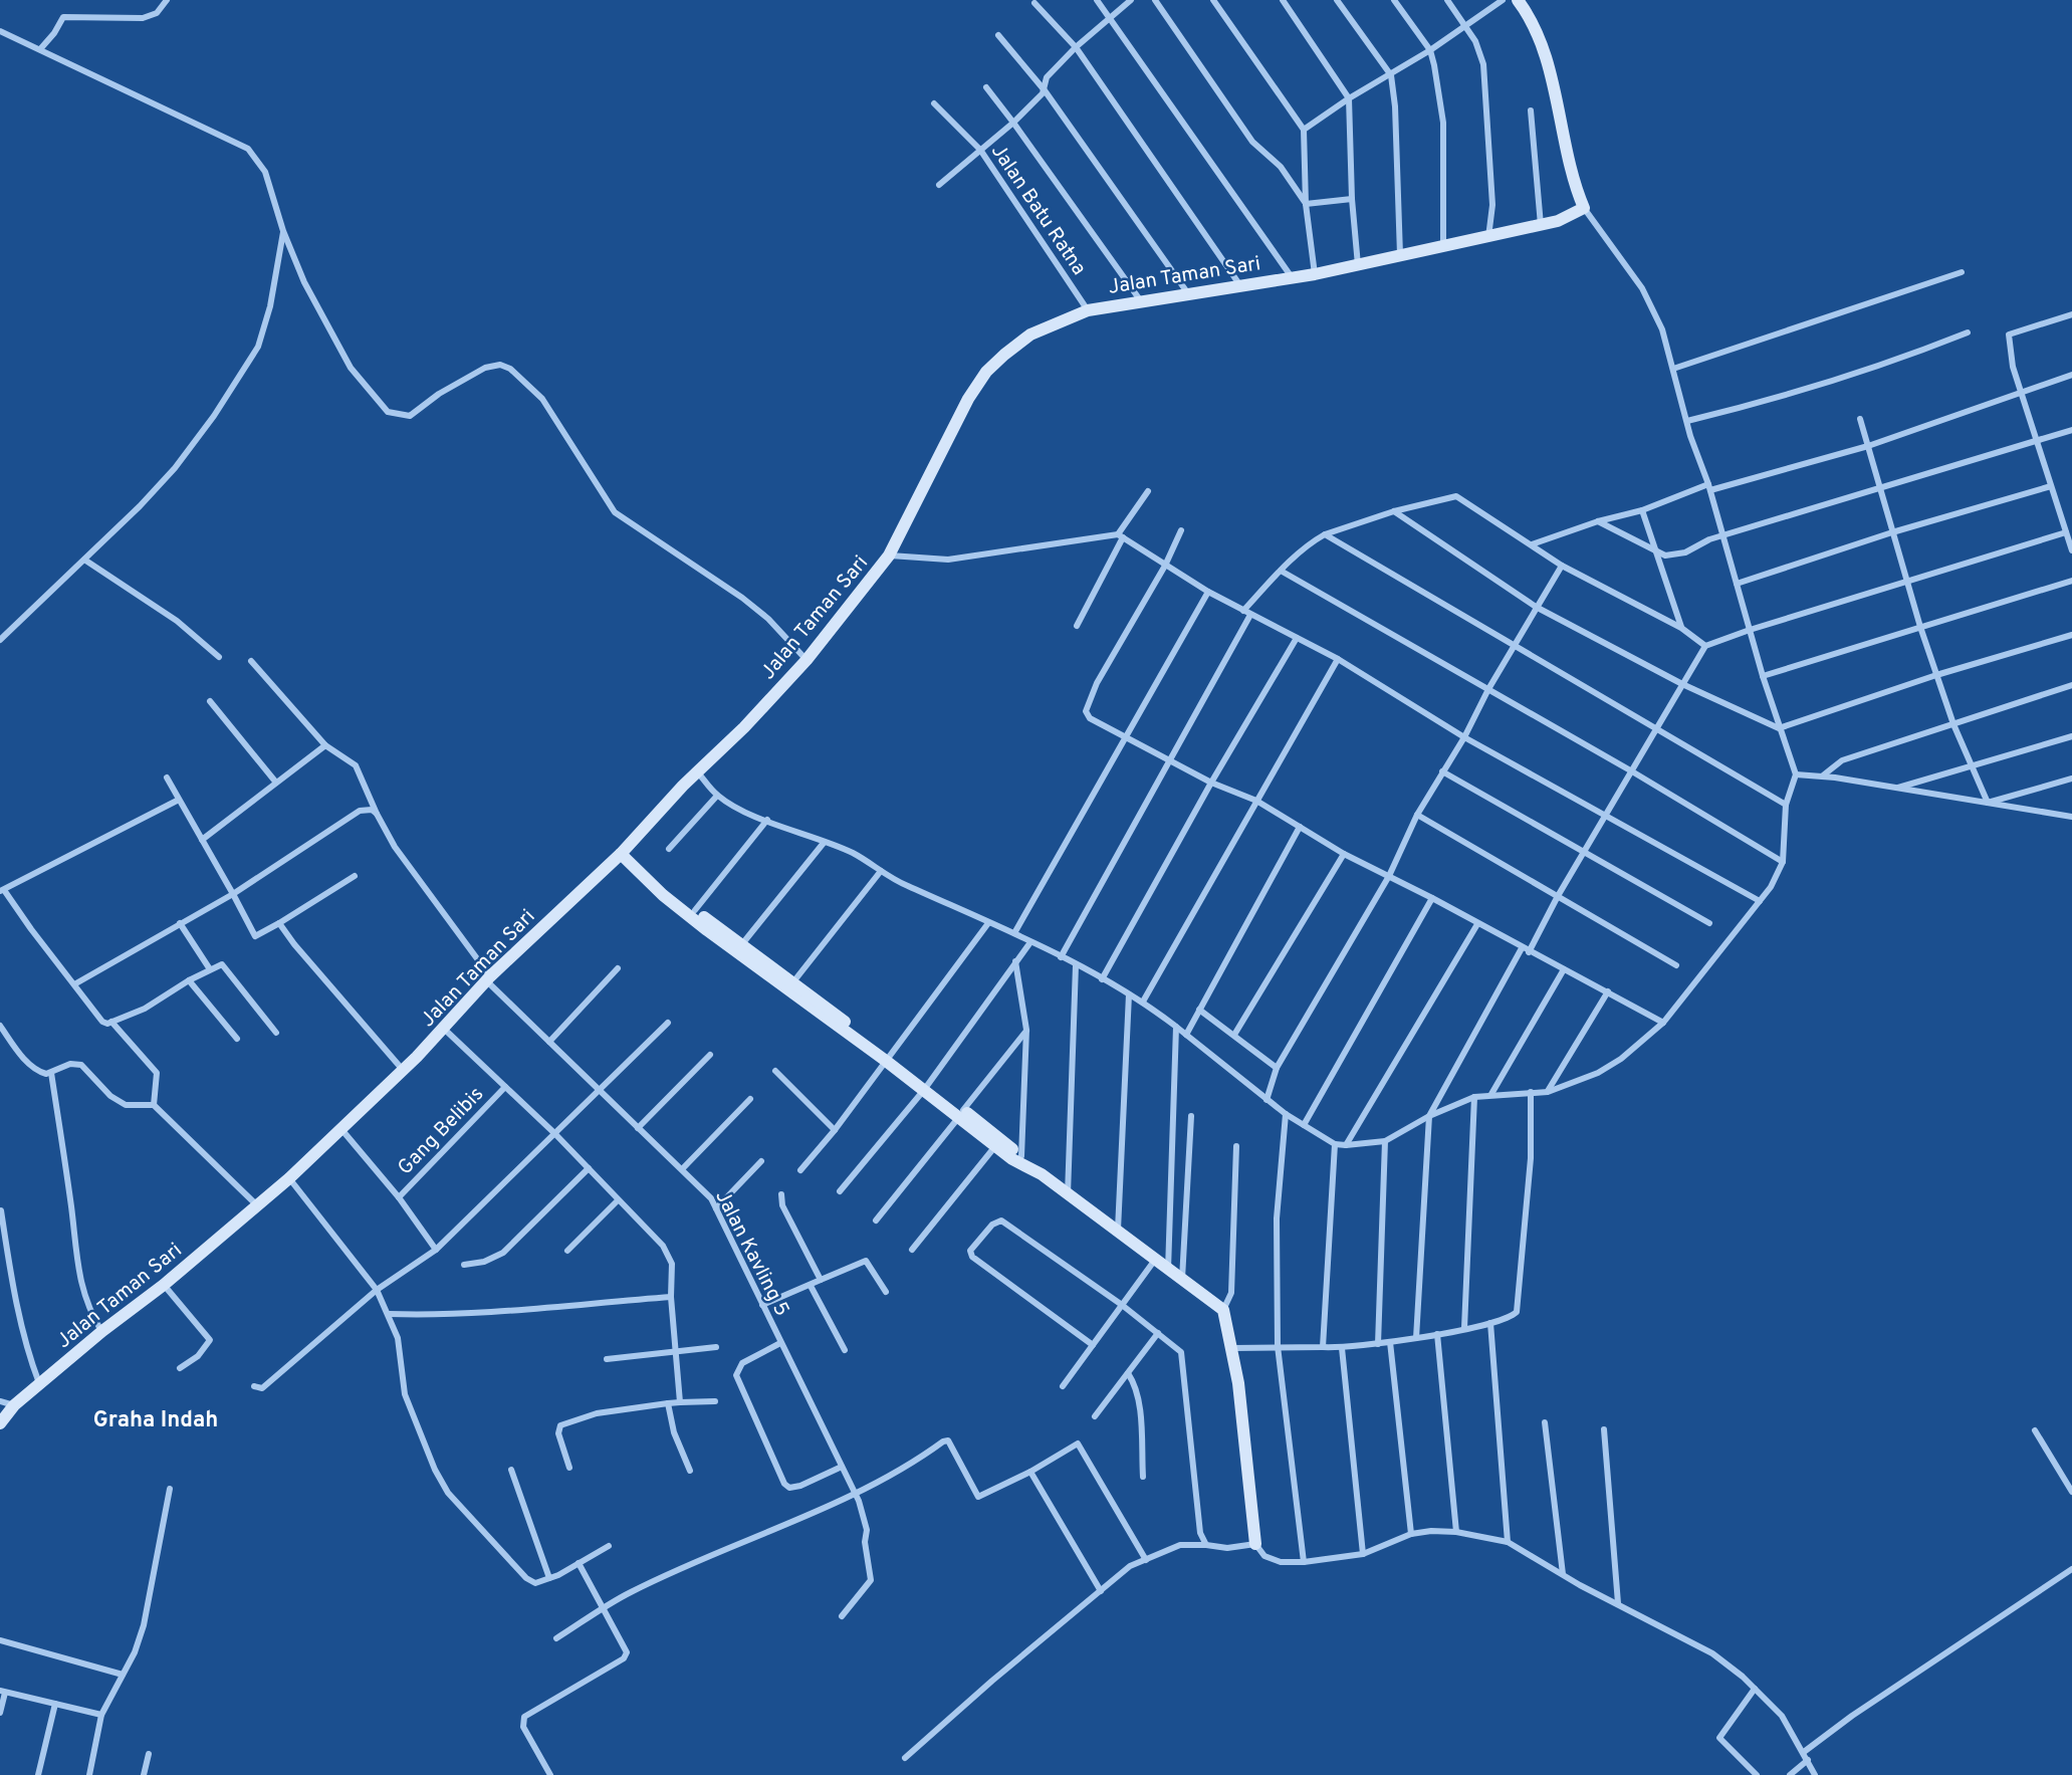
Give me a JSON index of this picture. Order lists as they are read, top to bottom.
{
  "streets": {
    "street": [
      "Jalan Batu Ratna",
      "Jalan Taman Sari",
      "Gang Belibis",
      "Jalan Kavling 5"
    ]
  },
  "crossings": [
    ["Jalan Batu Ratna", "Jalan Taman Sari"],
    ["Jalan Taman Sari", "Jalan Kavling 5"]
  ],
  "districts": ["Graha Indah"]
}
